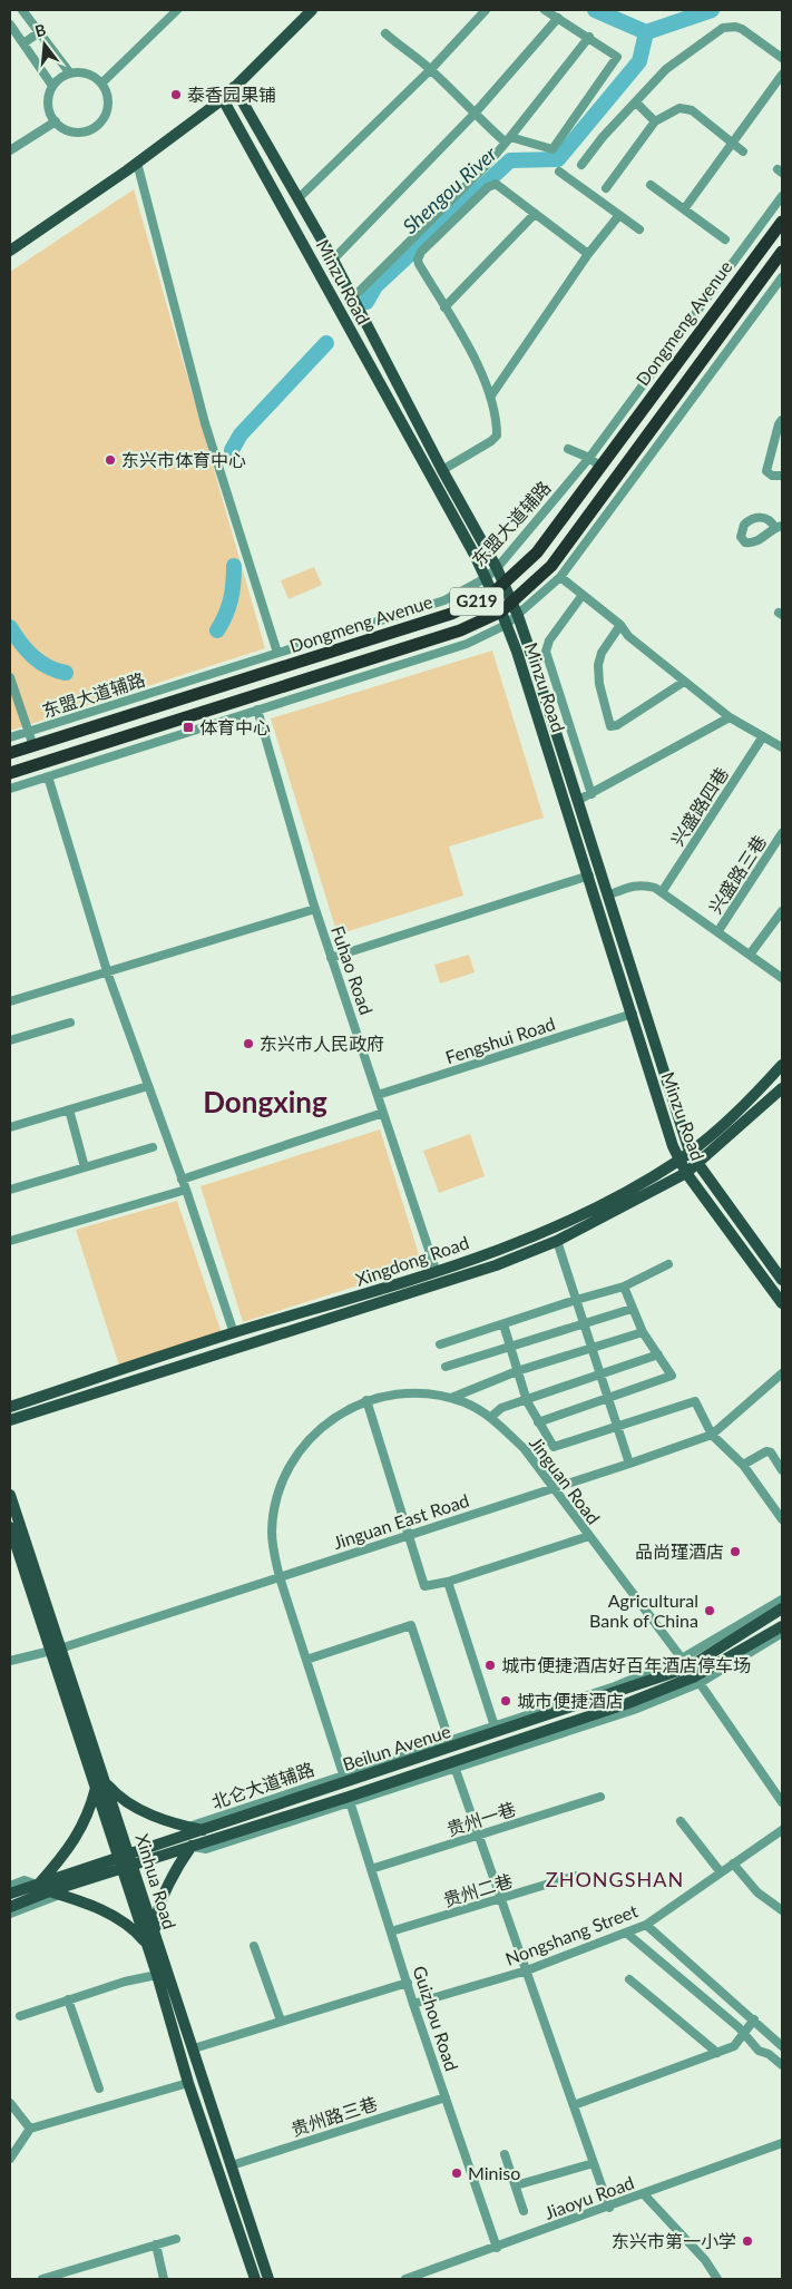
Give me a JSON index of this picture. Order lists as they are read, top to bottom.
{
  "streets": {
    "highway": ["Dongmeng Avenue", "G219"],
    "main road": [
      "Minzu Road",
      "Xingdong Road",
      "Beilun Avenue",
      "Xinhua Road"
    ],
    "street": [
      "东盟大道辅路",
      "兴盛路四巷",
      "兴盛路三巷",
      "Fuhao Road",
      "Fengshui Road",
      "Jinguan Road",
      "Jinguan East Road",
      "北仑大道辅路",
      "贵州一巷",
      "贵州二巷",
      "Nongshang Street",
      "Guizhou Road",
      "贵州路三巷",
      "Jiaoyu Road"
    ]
  },
  "crossings": [
    ["Minzu Road", "Dongmeng Avenue"],
    ["Minzu Road", "东盟大道辅路"],
    ["Minzu Road", "Fengshui Road"],
    ["Minzu Road", "Xingdong Road"],
    ["Fuhao Road", "Fengshui Road"],
    ["Fuhao Road", "Xingdong Road"],
    ["Jinguan Road", "Jinguan East Road"],
    ["Jinguan Road", "Beilun Avenue"],
    ["Jinguan Road", "北仑大道辅路"],
    ["Jinguan East Road", "Xinhua Road"],
    ["Beilun Avenue", "北仑大道辅路"],
    ["Beilun Avenue", "Xinhua Road"],
    ["Beilun Avenue", "Guizhou Road"],
    ["贵州一巷", "Guizhou Road"],
    ["Xinhua Road", "贵州路三巷"],
    ["贵州二巷", "Guizhou Road"],
    ["Nongshang Street", "Guizhou Road"],
    ["Guizhou Road", "贵州路三巷"],
    ["Guizhou Road", "Jiaoyu Road"]
  ],
  "districts": ["Dongxing", "ZHONGSHAN"],
  "water": ["Shengou River"],
  "places": {
    "other": [
      "泰香园果铺",
      "东兴市体育中心",
      "东兴市人民政府",
      "品尚瑾酒店",
      "Agricultural Bank of China",
      "城市便捷酒店好百年酒店停车场",
      "城市便捷酒店",
      "Miniso",
      "东兴市第一小学"
    ],
    "transit": ["体育中心"]
  },
  "north": "top"
}
